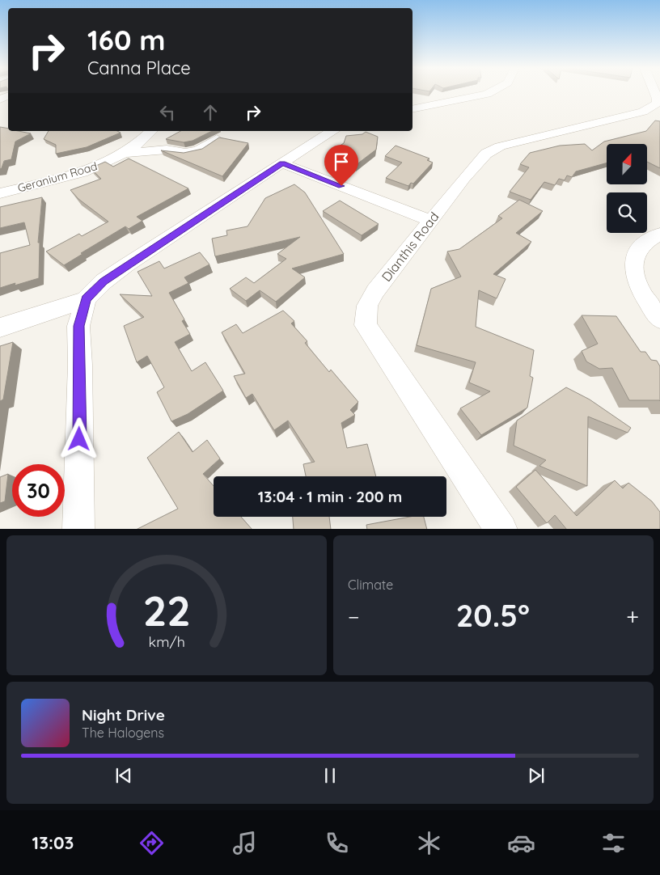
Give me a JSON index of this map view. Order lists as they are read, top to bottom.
{
  "streets": {
    "street": ["Geranium Road", "Dianthis Road"]
  },
  "north": "top",
  "page": {
    "turn": ["160 m", "Canna Place"],
    "limit": "30",
    "trip": "13:04 · 1 min · 200 m",
    "tile": "Climate",
    "heat": ["−", "20.5°", "+"],
    "song": ["Night Drive", "The Halogens"],
    "tabs": "13:03",
    "gauge": ["22", "km/h"]
  }
}
